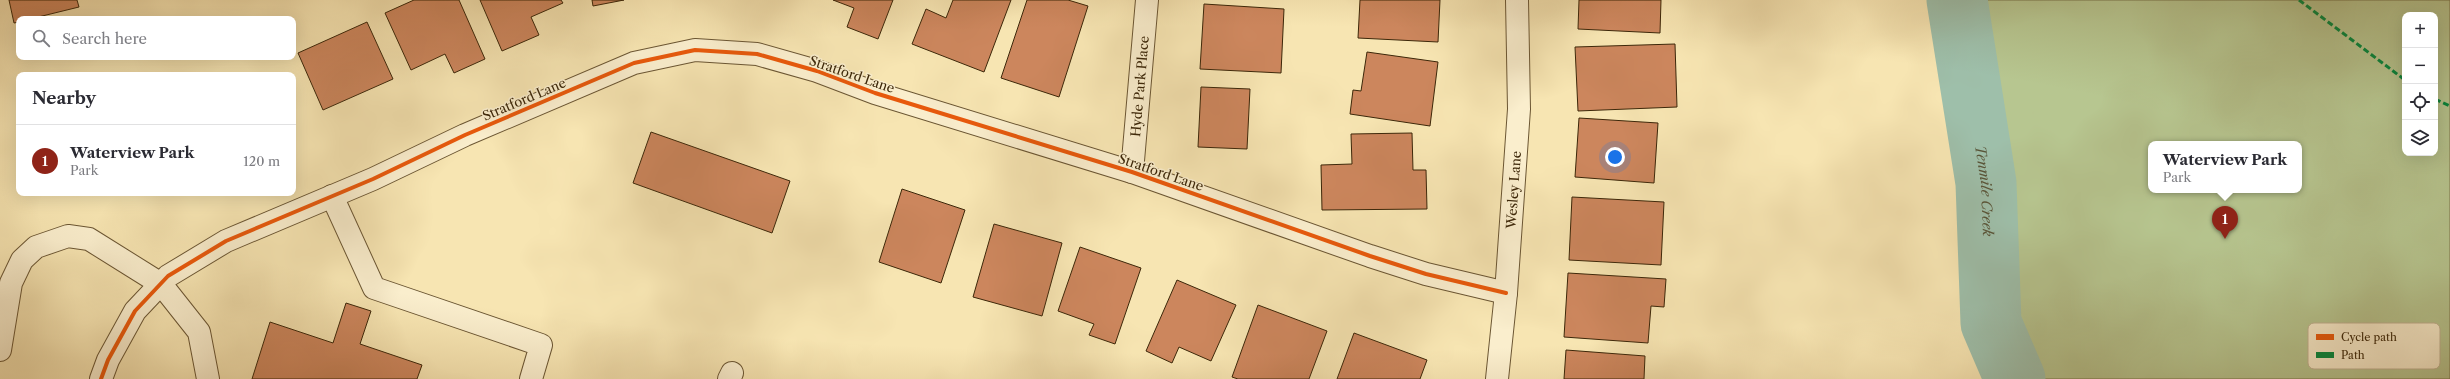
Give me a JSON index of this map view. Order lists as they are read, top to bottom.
{
  "streets": {
    "street": ["Stratford Lane", "Hyde Park Place", "Wesley Lane"]
  },
  "crossings": [
    ["Stratford Lane", "Hyde Park Place"],
    ["Stratford Lane", "Wesley Lane"]
  ],
  "water": ["Tenmile Creek"],
  "legend": ["Cycle path", "Path"],
  "page": {
    "map_buttons": ["+", "−"],
    "search": "Search here",
    "heading": "Nearby",
    "list": [
      {
        "mark": "1",
        "name": "Waterview Park",
        "note": "Park",
        "value": "120 m"
      }
    ],
    "popup": ["Waterview Park", "Park"],
    "pins": "1"
  }
}
